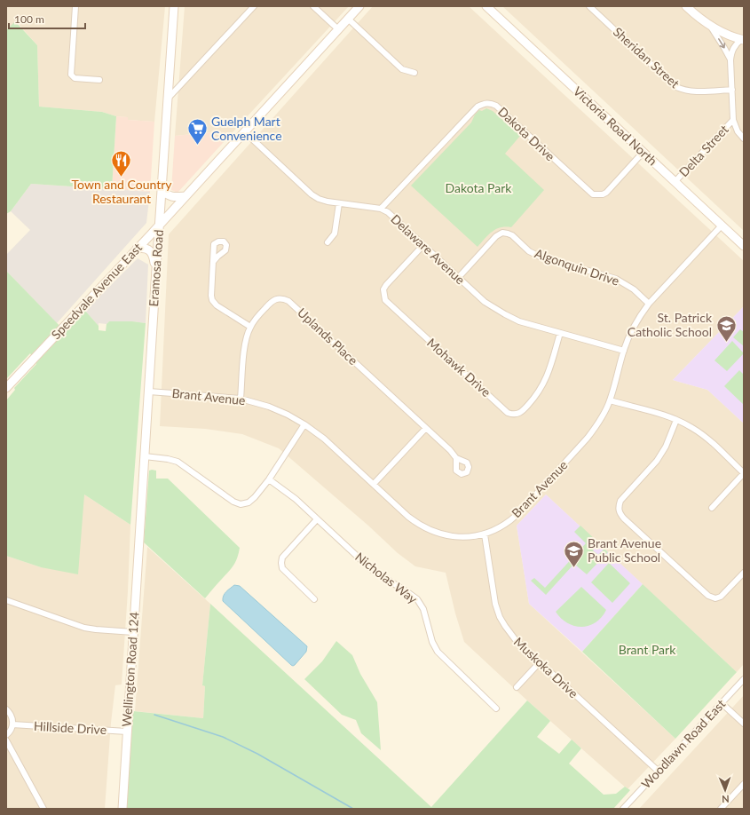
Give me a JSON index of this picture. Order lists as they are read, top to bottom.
{
  "streets": {
    "main road": [
      "Victoria Road North",
      "Eramosa Road",
      "Speedvale Avenue East",
      "Wellington Road 124"
    ],
    "street": [
      "Sheridan Street",
      "Dakota Drive",
      "Delta Street",
      "Delaware Avenue",
      "Algonquin Drive",
      "Uplands Place",
      "Mohawk Drive",
      "Brant Avenue",
      "Nicholas Way",
      "Muskoka Drive",
      "Hillside Drive",
      "Woodlawn Road East"
    ]
  },
  "crossings": [
    ["Victoria Road North", "Dakota Drive"],
    ["Victoria Road North", "Delta Street"],
    ["Victoria Road North", "Brant Avenue"],
    ["Dakota Drive", "Delaware Avenue"],
    ["Delaware Avenue", "Algonquin Drive"],
    ["Delaware Avenue", "Speedvale Avenue East"],
    ["Delaware Avenue", "Mohawk Drive"],
    ["Delaware Avenue", "Brant Avenue"],
    ["Algonquin Drive", "Brant Avenue"],
    ["Eramosa Road", "Speedvale Avenue East"],
    ["Eramosa Road", "Brant Avenue"],
    ["Eramosa Road", "Wellington Road 124"],
    ["Uplands Place", "Brant Avenue"],
    ["Brant Avenue", "Muskoka Drive"],
    ["Muskoka Drive", "Woodlawn Road East"],
    ["Wellington Road 124", "Hillside Drive"]
  ],
  "parks": ["Dakota Park", "Brant Park"],
  "places": {
    "supermarket": ["Guelph Mart Convenience"],
    "restaurant": ["Town and Country Restaurant"],
    "school or university": ["St. Patrick Catholic School", "Brant Avenue Public School"]
  },
  "scale_bar": "100 m",
  "north": "bottom"
}
